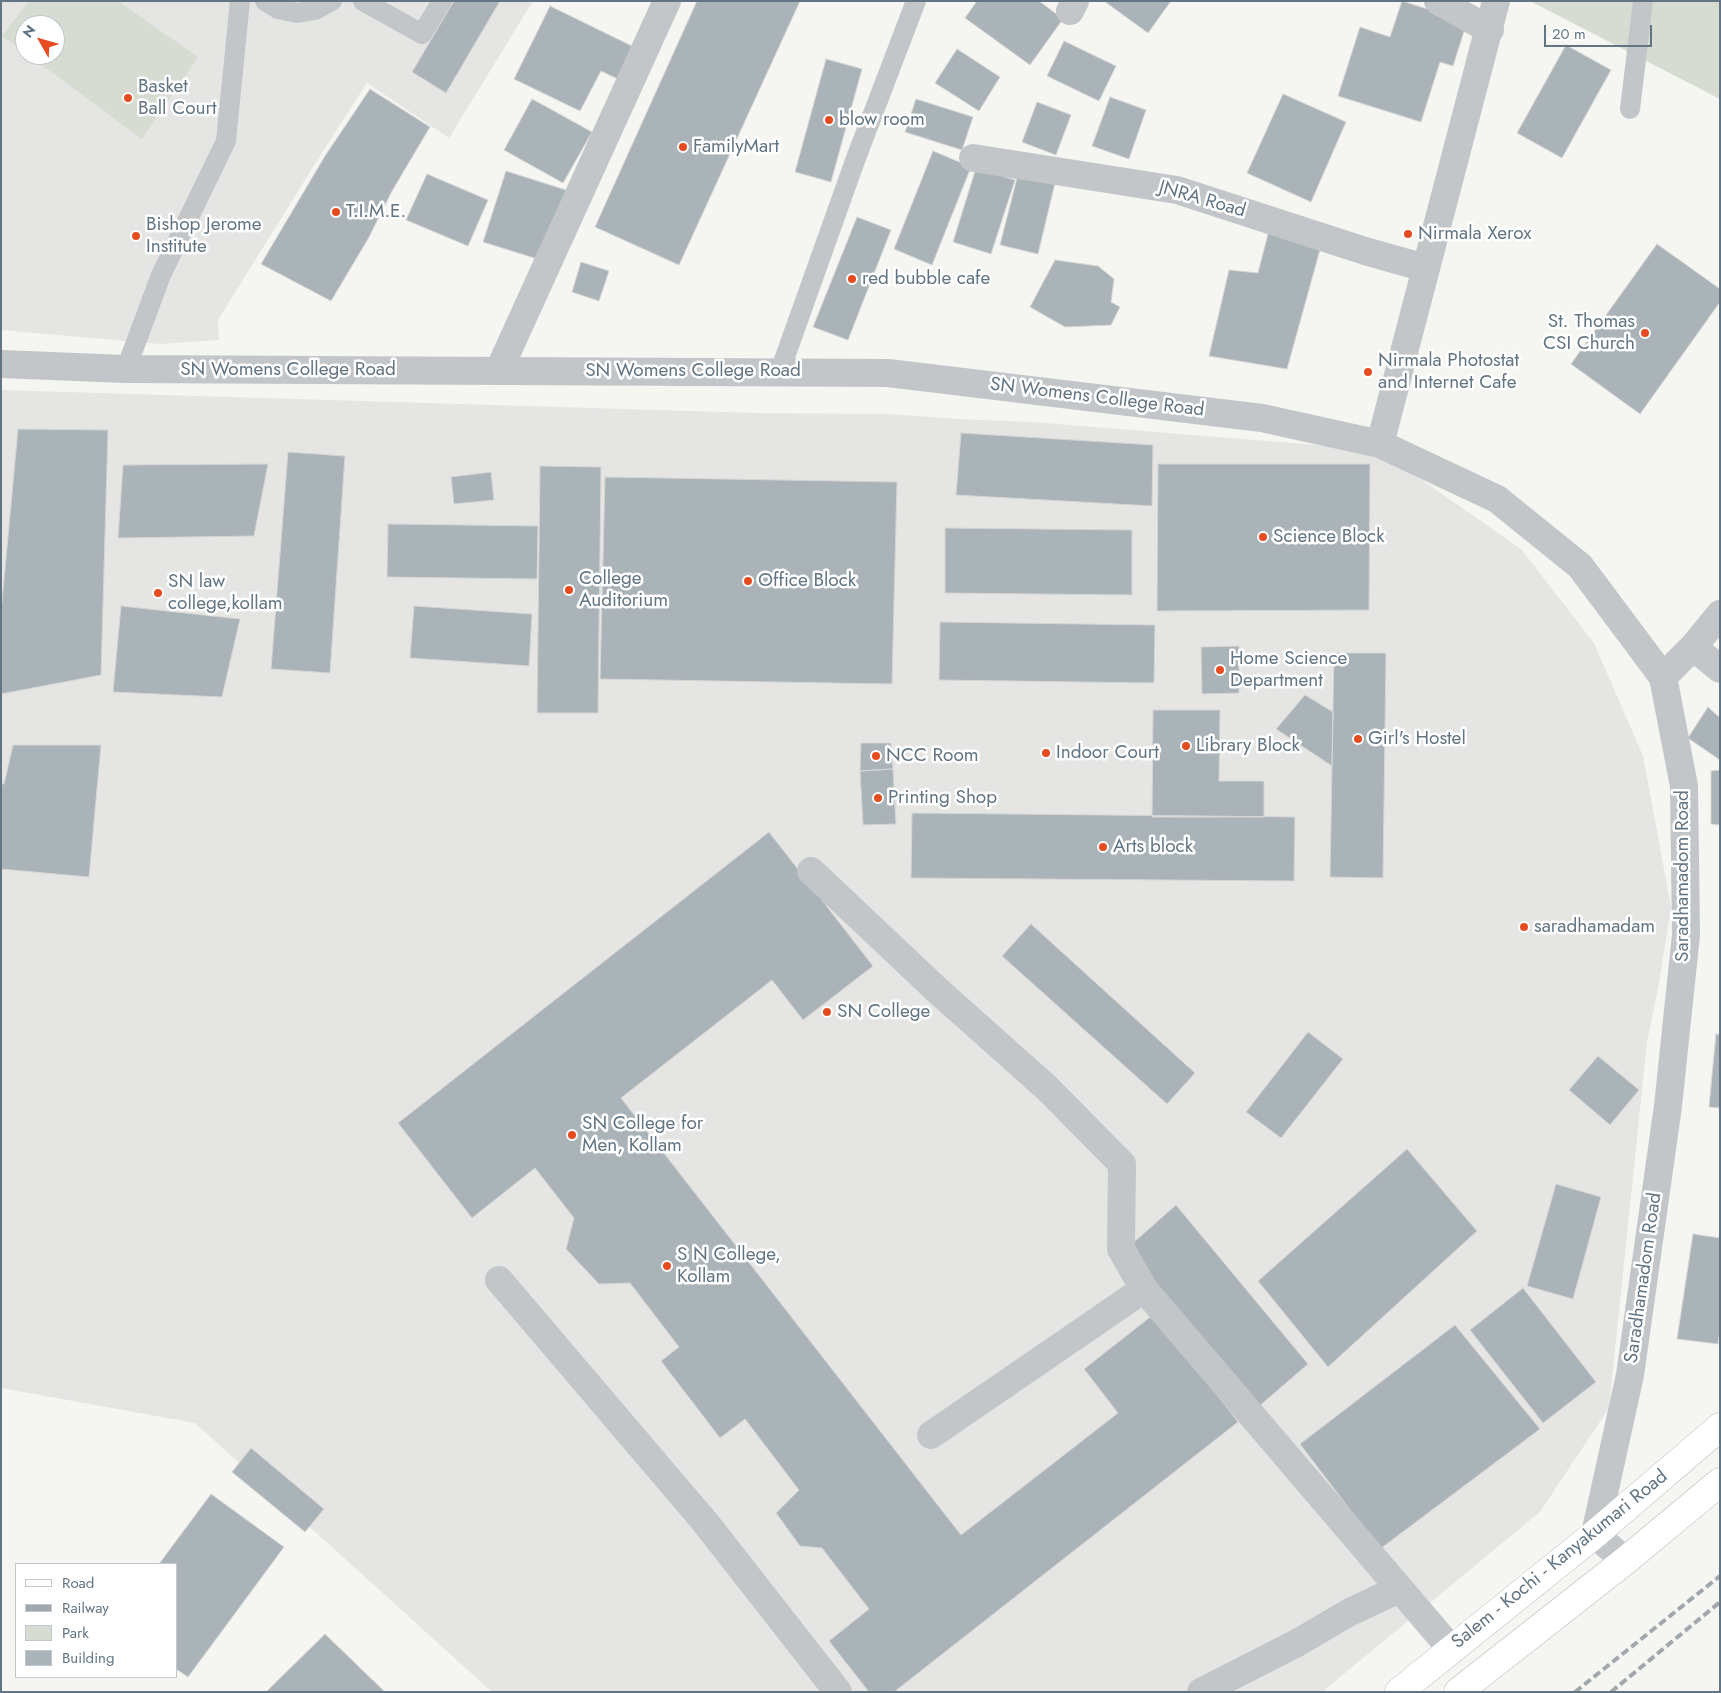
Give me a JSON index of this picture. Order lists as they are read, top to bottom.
{
  "streets": {
    "main road": ["Salem - Kochi - Kanyakumari Road"],
    "street": ["JNRA Road", "SN Womens College Road", "Saradhamadom Road"]
  },
  "crossings": [
    ["SN Womens College Road", "Saradhamadom Road"],
    ["Saradhamadom Road", "Salem - Kochi - Kanyakumari Road"]
  ],
  "places": [
    "Basket Ball Court",
    "blow room",
    "FamilyMart",
    "T.I.M.E.",
    "Nirmala Xerox",
    "Bishop Jerome Institute",
    "red bubble cafe",
    "St. Thomas CSI Church",
    "Nirmala Photostat and Internet Cafe",
    "Science Block",
    "Office Block",
    "College Auditorium",
    "SN law college,kollam",
    "Home Science Department",
    "Girl's Hostel",
    "Library Block",
    "Indoor Court",
    "NCC Room",
    "Printing Shop",
    "Arts block",
    "saradhamadam",
    "SN College",
    "SN College for Men, Kollam",
    "S N College, Kollam"
  ],
  "legend": [
    "Road",
    "Railway",
    "Park",
    "Building"
  ],
  "scale_bar": "20 m",
  "north": "top left"
}
